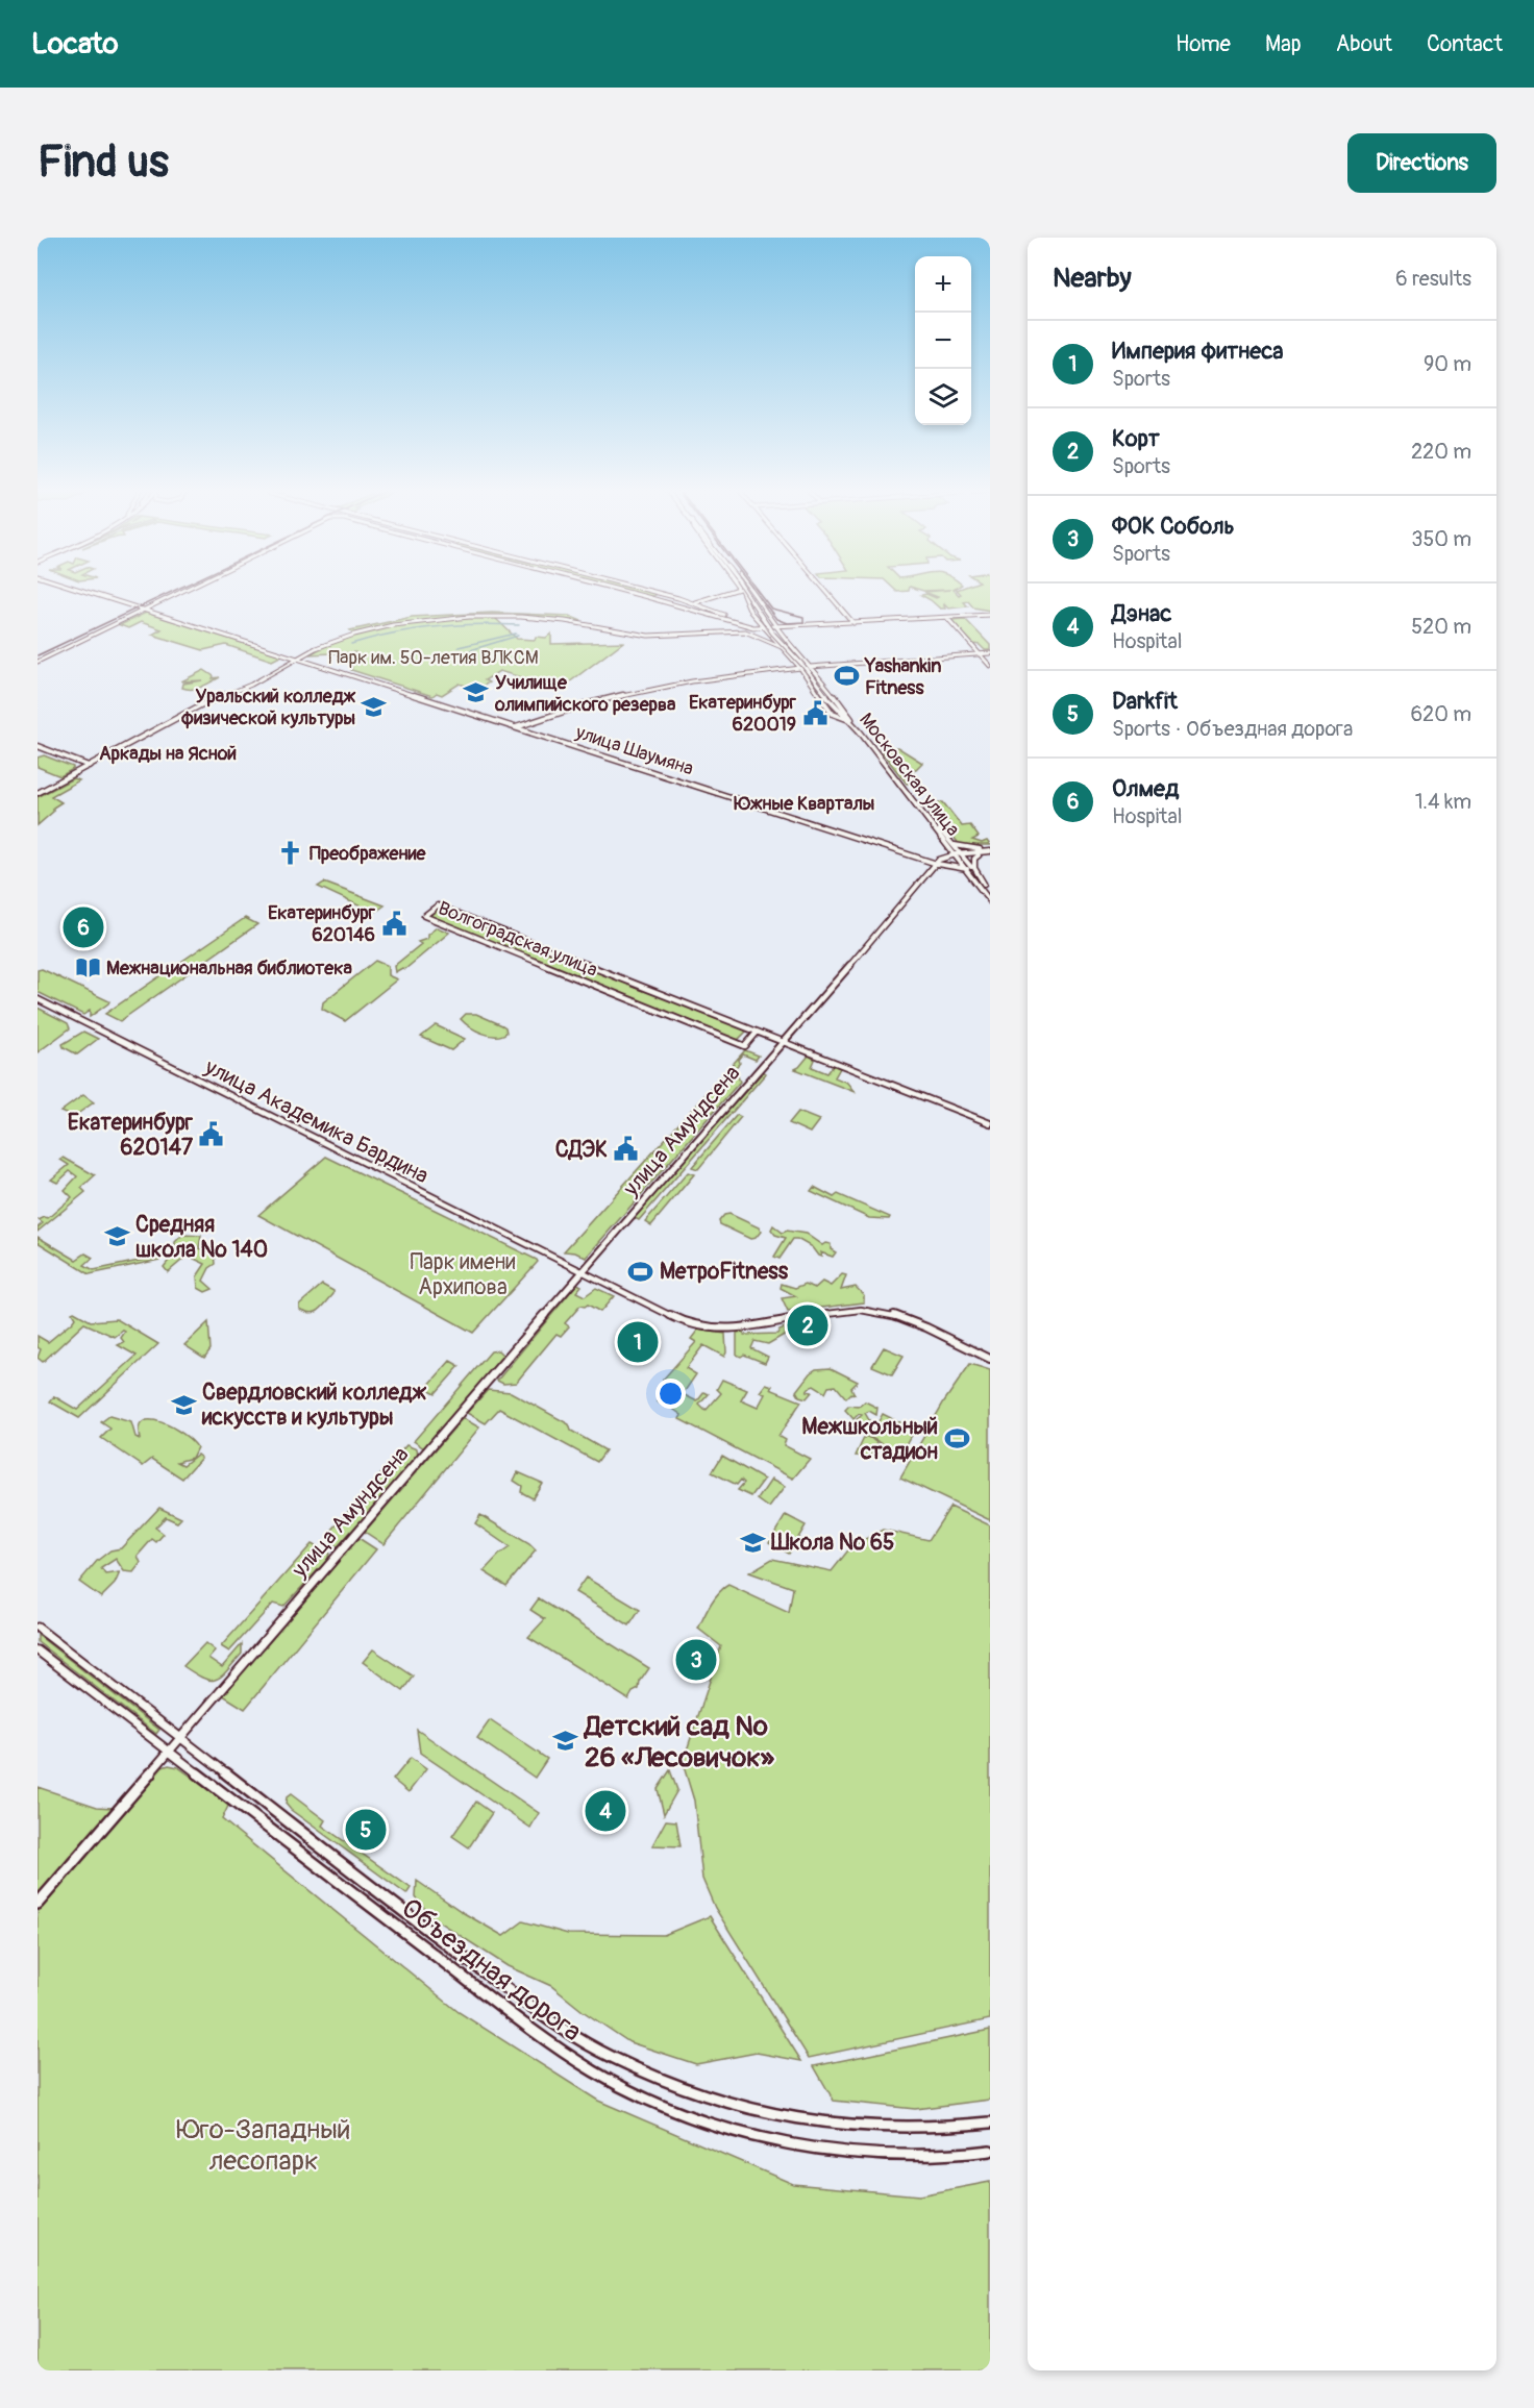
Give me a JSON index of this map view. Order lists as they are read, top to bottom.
{
  "streets": {
    "main road": ["Московская улица", "улица Амундсена", "Объездная дорога"],
    "street": ["улица Шаумяна", "Волгоградская улица", "улица Академика Бардина"]
  },
  "crossings": [
    ["улица Шаумяна", "улица Амундсена"],
    ["Волгоградская улица", "улица Амундсена"],
    ["улица Академика Бардина", "улица Амундсена"],
    ["улица Амундсена", "Объездная дорога"]
  ],
  "districts": ["Аркады на Ясной", "Южные Кварталы"],
  "parks": ["Парк им. 50-летия ВЛКСМ", "Парк имени Архипова", "Юго-Западный лесопарк"],
  "places": {
    "sports": ["Yashankin Fitness", "МетроFitness", "Межшкольный стадион"],
    "school or university": [
      "Училище олимпийского резерва",
      "Уральский колледж физической культуры",
      "Средняя школа № 140",
      "Свердловский колледж искусств и культуры",
      "Школа № 65",
      "Детский сад № 26 «Лесовичок»"
    ],
    "public building": [
      "Екатеринбург 620019",
      "Екатеринбург 620146",
      "Екатеринбург 620147",
      "СДЭК"
    ],
    "church": ["Преображение"],
    "library": ["Межнациональная библиотека"]
  },
  "page": {
    "header": "Locato",
    "nav": [
      "Home",
      "Map",
      "About",
      "Contact"
    ],
    "buttons": "Directions",
    "title": "Find us",
    "heading": ["Nearby", "6 results"],
    "map_buttons": ["+", "−"],
    "list": [
      {
        "mark": "1",
        "name": "Империя фитнеса",
        "note": "Sports",
        "value": "90 m"
      },
      {
        "mark": "2",
        "name": "Корт",
        "note": "Sports",
        "value": "220 m"
      },
      {
        "mark": "3",
        "name": "ФОК Соболь",
        "note": "Sports",
        "value": "350 m"
      },
      {
        "mark": "4",
        "name": "Дэнас",
        "note": "Hospital",
        "value": "520 m"
      },
      {
        "mark": "5",
        "name": "Darkfit",
        "note": "Sports · Объездная дорога",
        "value": "620 m"
      },
      {
        "mark": "6",
        "name": "Олмед",
        "note": "Hospital",
        "value": "1.4 km"
      }
    ],
    "pins": [
      "6",
      "2",
      "1",
      "3",
      "4",
      "5"
    ]
  }
}
